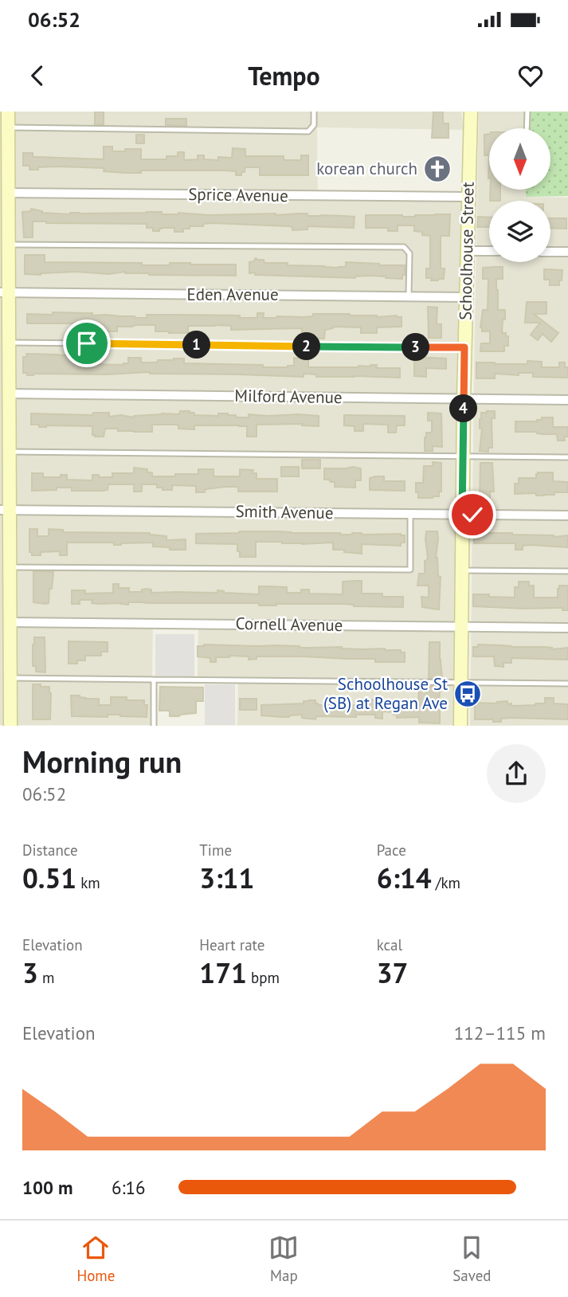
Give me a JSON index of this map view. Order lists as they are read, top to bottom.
{
  "streets": {
    "street": [
      "Sprice Avenue",
      "Schoolhouse Street",
      "Eden Avenue",
      "Milford Avenue",
      "Smith Avenue",
      "Cornell Avenue"
    ]
  },
  "crossings": [
    ["Sprice Avenue", "Schoolhouse Street"],
    ["Schoolhouse Street", "Eden Avenue"],
    ["Schoolhouse Street", "Milford Avenue"],
    ["Schoolhouse Street", "Smith Avenue"],
    ["Schoolhouse Street", "Cornell Avenue"]
  ],
  "places": {
    "church": ["korean church"],
    "bus stop": ["Schoolhouse St (SB) at Regan Ave"]
  },
  "north": "bottom",
  "page": {
    "status": "06:52",
    "header": "Tempo",
    "pins": [
      "1",
      "2",
      "3",
      "4"
    ],
    "heading": ["Morning run", "06:52"],
    "stats": [
      ["Distance", "0.51 km"],
      ["Time", "3:11"],
      ["Pace", "6:14 /km"],
      ["Elevation", "3 m"],
      ["Heart rate", "171 bpm"],
      ["kcal", "37"]
    ],
    "chart": ["Elevation", "112–115 m"],
    "list": [
      {
        "name": "100 m",
        "note": "6:16"
      }
    ],
    "tabs": ["Home", "Map", "Saved"]
  }
}
